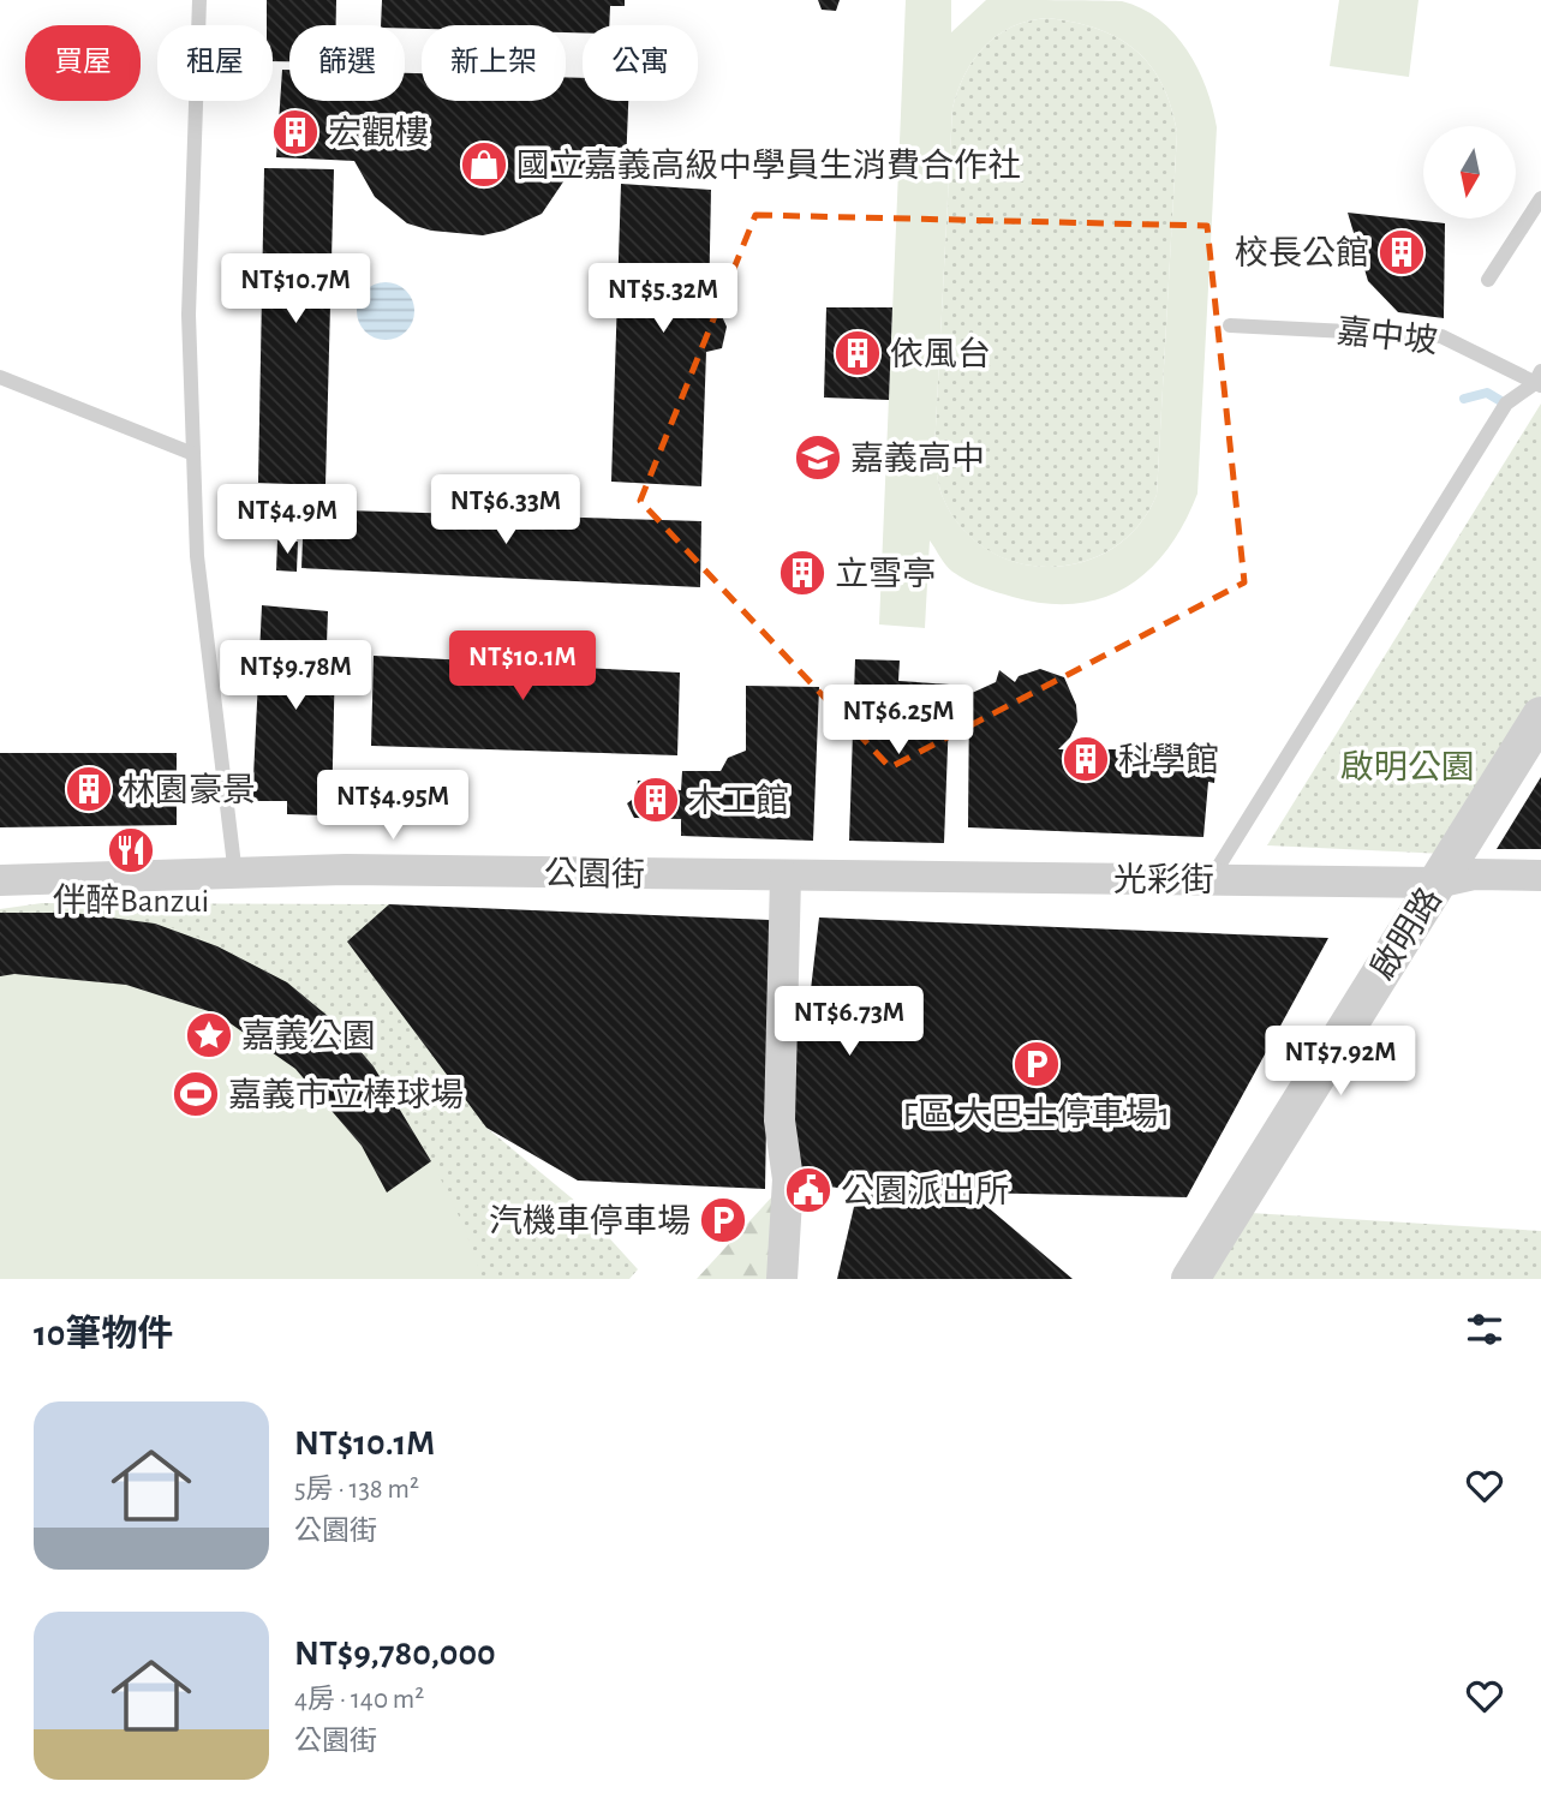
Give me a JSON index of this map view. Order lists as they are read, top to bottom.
{
  "streets": {
    "street": ["公園街", "光彩街", "啟明路"],
    "lane": ["嘉中坡"]
  },
  "crossings": [
    ["公園街", "光彩街"],
    ["光彩街", "啟明路"]
  ],
  "parks": ["啟明公園"],
  "places": {
    "building": [
      "宏觀樓",
      "校長公館",
      "依風台",
      "立雪亭",
      "科學館",
      "林園豪景",
      "木工館"
    ],
    "shop": ["國立嘉義高級中學員生消費合作社"],
    "school or university": ["嘉義高中"],
    "restaurant": ["伴醉Banzui"],
    "place": ["嘉義公園"],
    "parking": ["F區 大巴士停車場1", "汽機車停車場"],
    "sports": ["嘉義市立棒球場"],
    "public building": ["公園派出所"]
  },
  "north": "bottom",
  "page": {
    "chip": [
      "買屋",
      "租屋",
      "篩選",
      "新上架",
      "公寓"
    ],
    "price": [
      "NT$10.7M",
      "NT$5.32M",
      "NT$6.33M",
      "NT$4.9M",
      "NT$10.1M",
      "NT$9.78M",
      "NT$6.25M",
      "NT$4.95M",
      "NT$6.73M",
      "NT$7.92M"
    ],
    "heading": "10筆物件",
    "list": [
      {
        "name": "NT$10.1M",
        "note": "5房 · 138 m² · 公園街"
      },
      {
        "name": "NT$9,780,000",
        "note": "4房 · 140 m² · 公園街"
      }
    ]
  }
}
